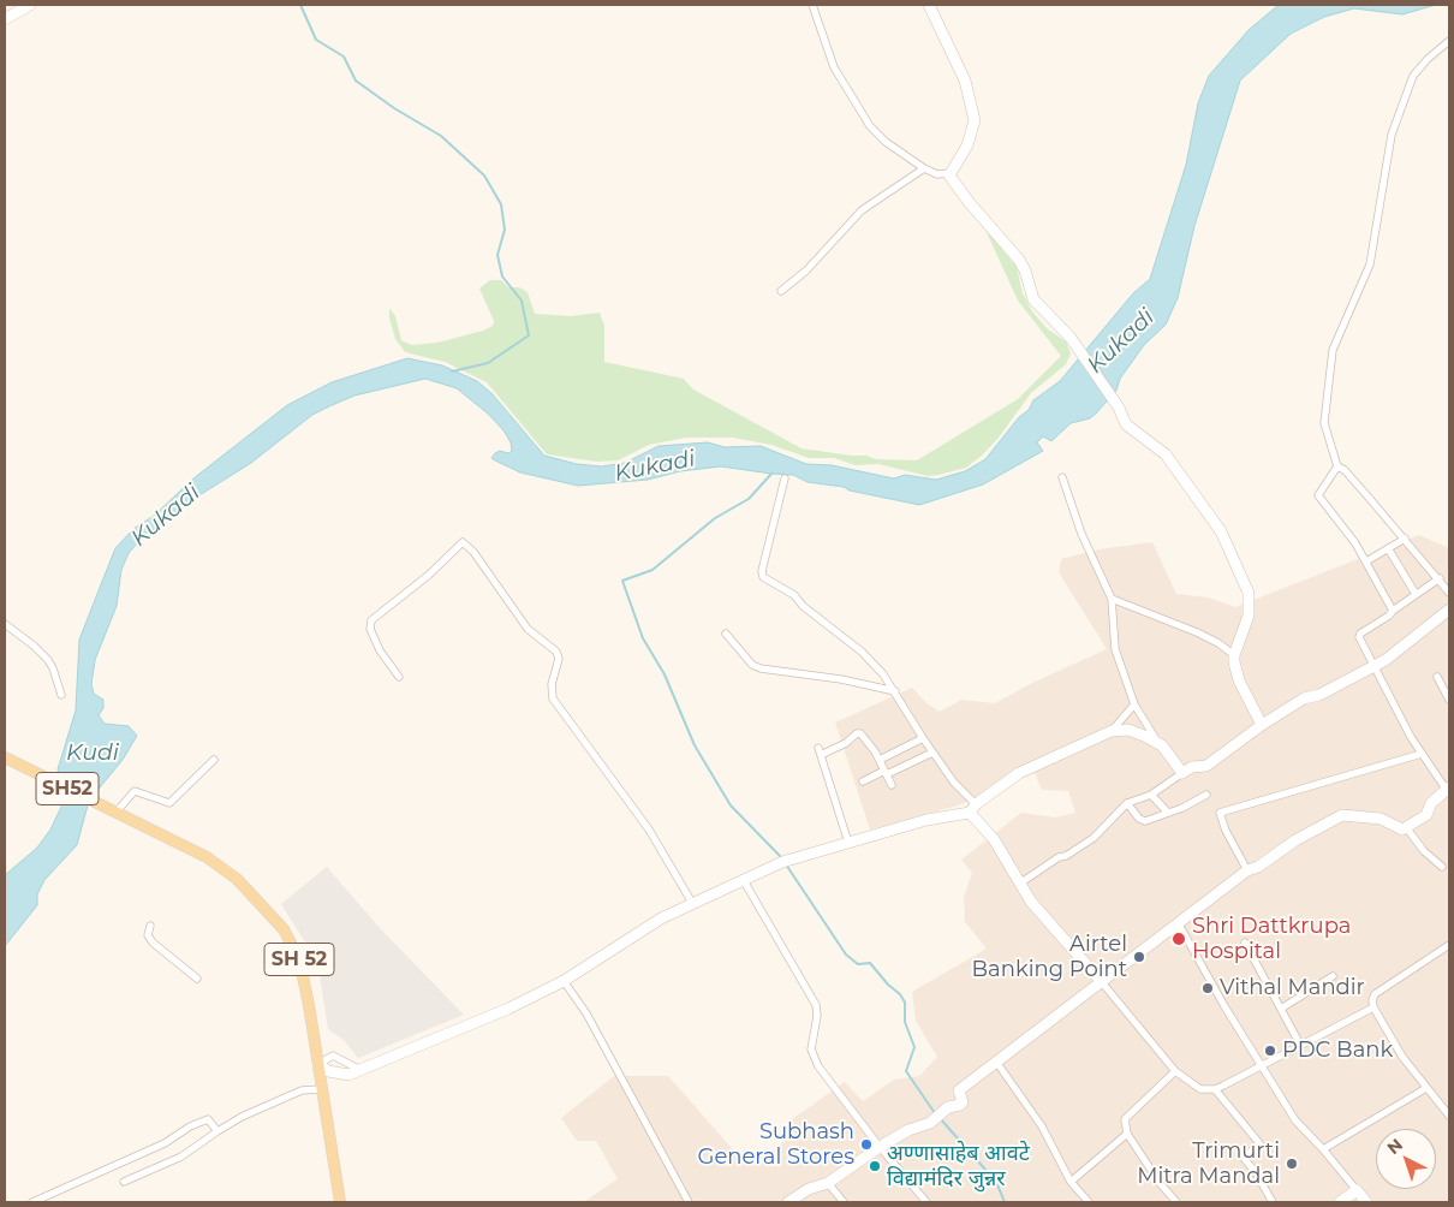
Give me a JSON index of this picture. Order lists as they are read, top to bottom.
{
  "streets": {
    "main road": ["SH52", "SH 52"]
  },
  "crossings": [
    ["SH52", "SH 52"]
  ],
  "water": ["Kukadi", "Kudi"],
  "places": [
    "Shri Dattkrupa Hospital",
    "Airtel Banking Point",
    "Vithal Mandir",
    "PDC Bank",
    "Subhash General Stores",
    "Trimurti Mitra Mandal",
    "अण्णासाहेब आवटे विद्यामंदिर जुन्नर"
  ],
  "north": "top left"
}
